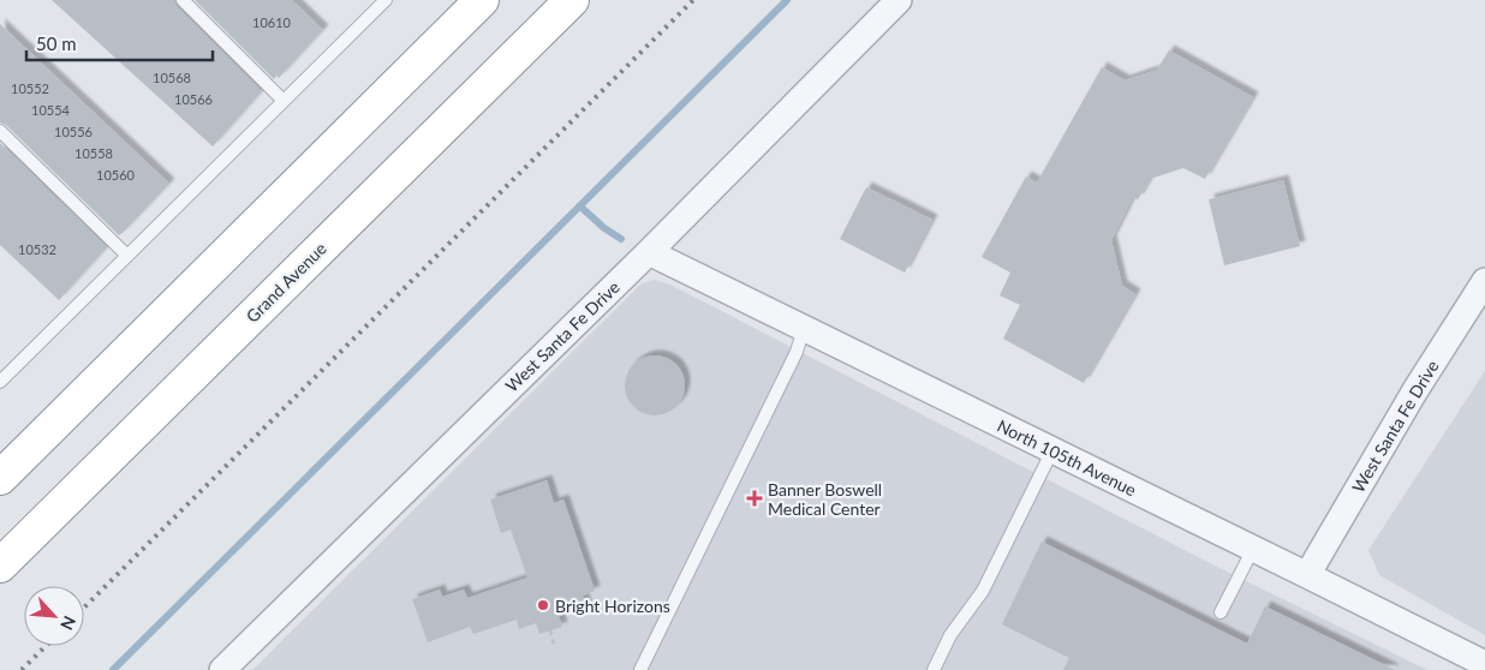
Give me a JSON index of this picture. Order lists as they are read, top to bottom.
{
  "streets": {
    "highway": ["Grand Avenue"],
    "street": ["West Santa Fe Drive", "North 105th Avenue"]
  },
  "crossings": [
    ["West Santa Fe Drive", "North 105th Avenue"]
  ],
  "places": {
    "health": ["Banner Boswell Medical Center"],
    "other": ["Bright Horizons"]
  },
  "house_numbers": [
    "10610",
    "10568",
    "10552",
    "10566",
    "10554",
    "10556",
    "10558",
    "10560",
    "10532"
  ],
  "scale_bar": "50 m",
  "north": "bottom right"
}
